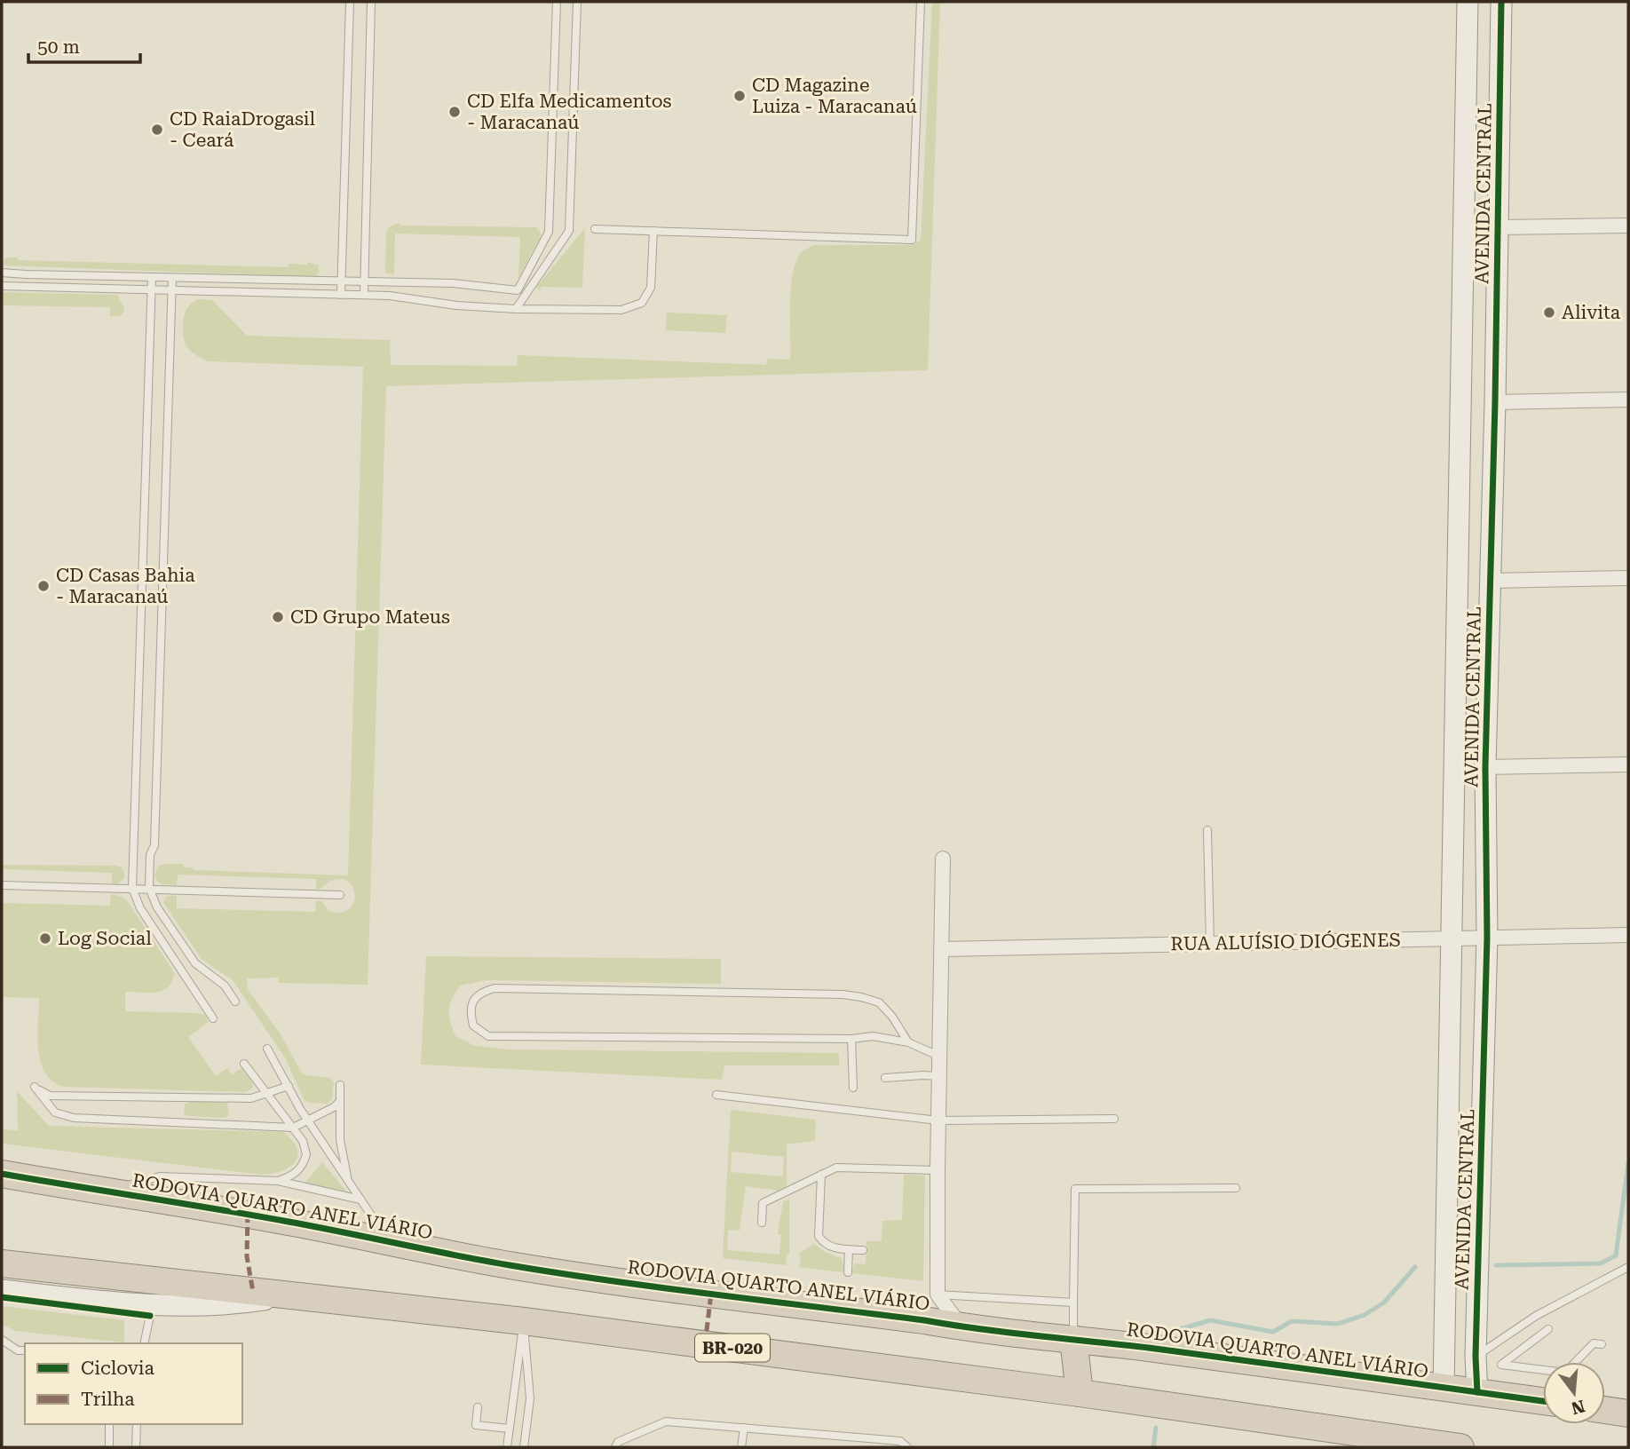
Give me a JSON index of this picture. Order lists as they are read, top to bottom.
{
  "streets": {
    "highway": ["RODOVIA QUARTO ANEL VIÁRIO", "BR-020"],
    "street": ["AVENIDA CENTRAL", "RUA ALUÍSIO DIÓGENES"]
  },
  "crossings": [
    ["AVENIDA CENTRAL", "RUA ALUÍSIO DIÓGENES"],
    ["AVENIDA CENTRAL", "RODOVIA QUARTO ANEL VIÁRIO"]
  ],
  "places": [
    "CD Magazine Luiza - Maracanaú",
    "CD Elfa Medicamentos - Maracanaú",
    "CD RaiaDrogasil - Ceará",
    "Alivita",
    "CD Casas Bahia - Maracanaú",
    "CD Grupo Mateus",
    "Log Social"
  ],
  "legend": ["Ciclovia", "Trilha"],
  "scale_bar": "50 m",
  "north": "bottom"
}
